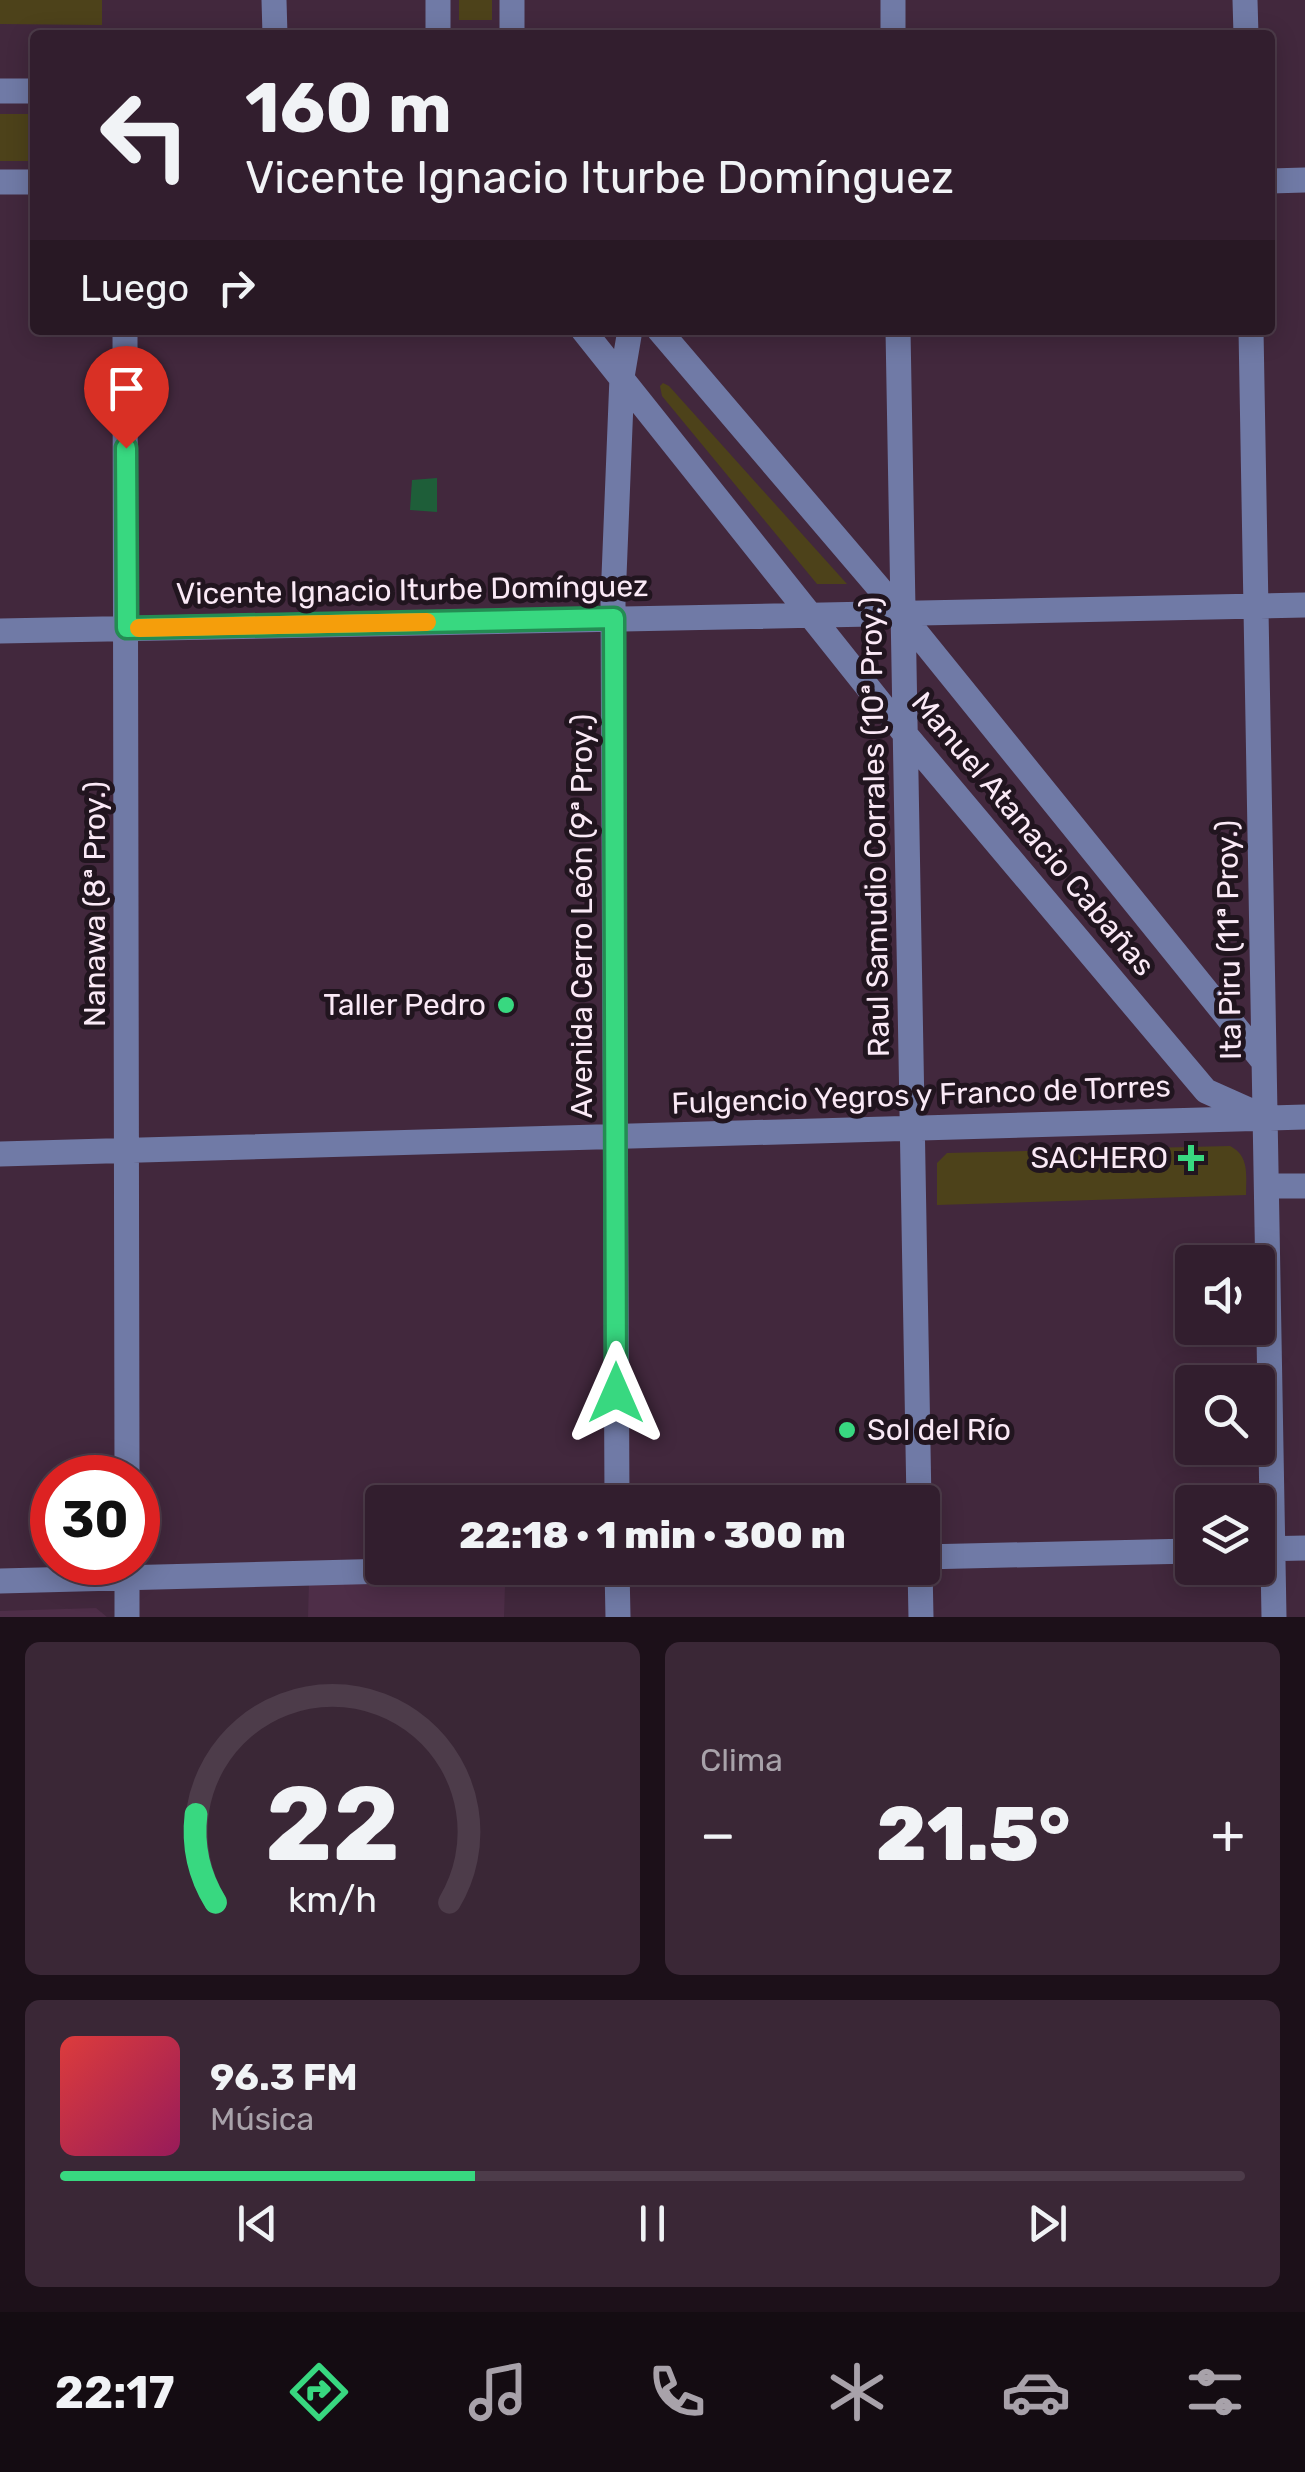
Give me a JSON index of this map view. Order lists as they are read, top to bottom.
{
  "streets": {
    "street": [
      "Vicente Ignacio Iturbe Domínguez",
      "Raul Samudio Corrales (10ª Proy.)",
      "Manuel Atanacio Cabañas",
      "Nanawa (8ª Proy.)",
      "Avenida Cerro León (9ª Proy.)",
      "Ita Piru (11ª Proy.)",
      "Fulgencio Yegros y Franco de Torres"
    ]
  },
  "crossings": [
    ["Vicente Ignacio Iturbe Domínguez", "Raul Samudio Corrales (10ª Proy.)"],
    ["Vicente Ignacio Iturbe Domínguez", "Manuel Atanacio Cabañas"],
    ["Vicente Ignacio Iturbe Domínguez", "Nanawa (8ª Proy.)"],
    ["Vicente Ignacio Iturbe Domínguez", "Avenida Cerro León (9ª Proy.)"],
    ["Vicente Ignacio Iturbe Domínguez", "Ita Piru (11ª Proy.)"],
    ["Raul Samudio Corrales (10ª Proy.)", "Manuel Atanacio Cabañas"],
    ["Raul Samudio Corrales (10ª Proy.)", "Fulgencio Yegros y Franco de Torres"],
    ["Manuel Atanacio Cabañas", "Avenida Cerro León (9ª Proy.)"],
    ["Manuel Atanacio Cabañas", "Ita Piru (11ª Proy.)"],
    ["Manuel Atanacio Cabañas", "Fulgencio Yegros y Franco de Torres"],
    ["Nanawa (8ª Proy.)", "Fulgencio Yegros y Franco de Torres"],
    ["Avenida Cerro León (9ª Proy.)", "Fulgencio Yegros y Franco de Torres"],
    ["Ita Piru (11ª Proy.)", "Fulgencio Yegros y Franco de Torres"]
  ],
  "places": {
    "other": ["Taller Pedro", "Sol del Río"],
    "health": ["SACHERO"]
  },
  "page": {
    "turn": ["160 m", "Vicente Ignacio Iturbe Domínguez"],
    "then": "Luego",
    "limit": "30",
    "trip": "22:18 · 1 min · 300 m",
    "tile": "Clima",
    "heat": ["−", "21.5°", "+"],
    "song": ["96.3 FM", "Música"],
    "tabs": "22:17",
    "gauge": ["22", "km/h"]
  }
}
